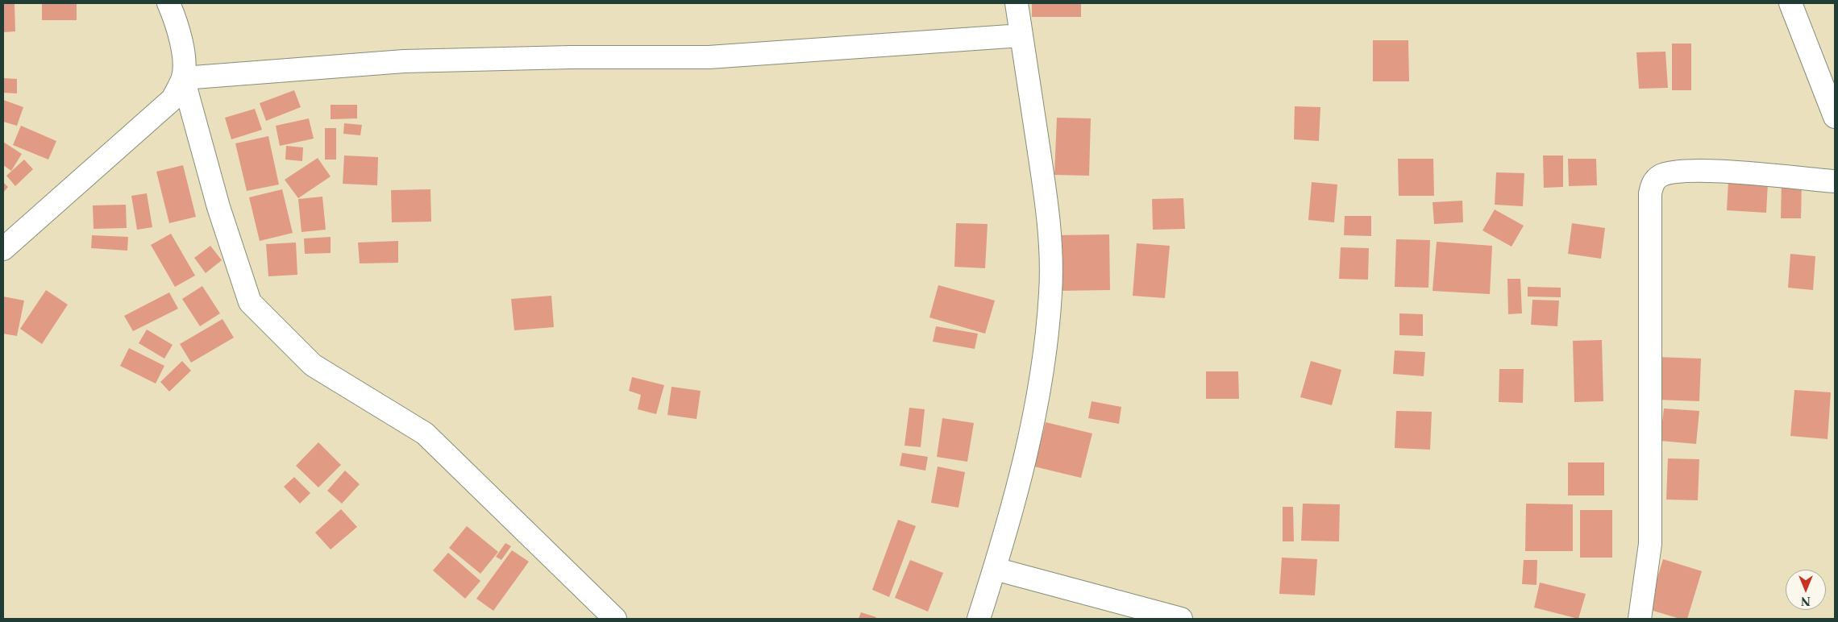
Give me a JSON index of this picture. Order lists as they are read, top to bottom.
{
  "north": "bottom"
}
